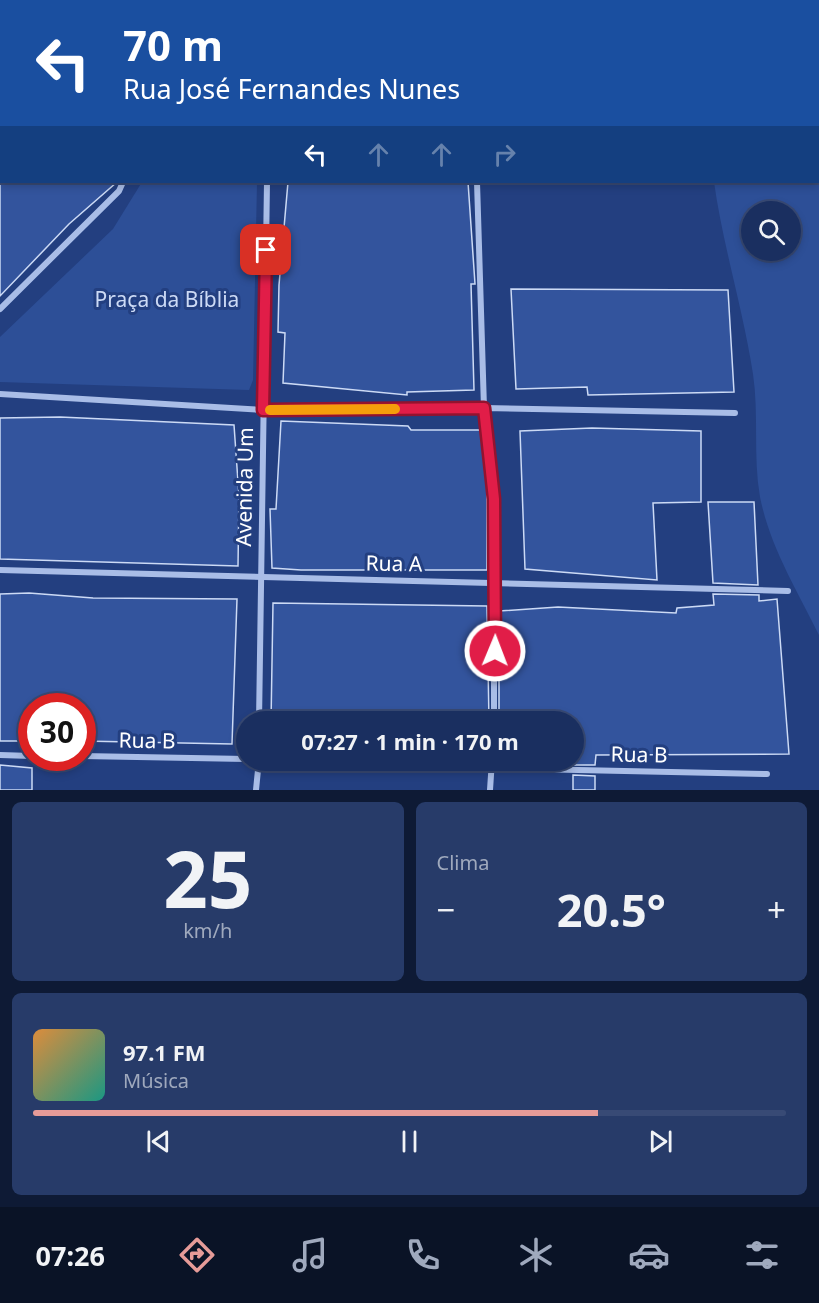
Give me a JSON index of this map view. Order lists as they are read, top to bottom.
{
  "streets": {
    "street": ["Avenida Um", "Rua A", "Rua B"]
  },
  "crossings": [
    ["Avenida Um", "Rua A"]
  ],
  "parks": ["Praça da Bíblia"],
  "page": {
    "turn": ["70 m", "Rua José Fernandes Nunes"],
    "limit": "30",
    "trip": "07:27 · 1 min · 170 m",
    "tile": [
      ["25", "km/h"],
      "Clima"
    ],
    "heat": ["−", "20.5°", "+"],
    "song": ["97.1 FM", "Música"],
    "tabs": "07:26"
  }
}
